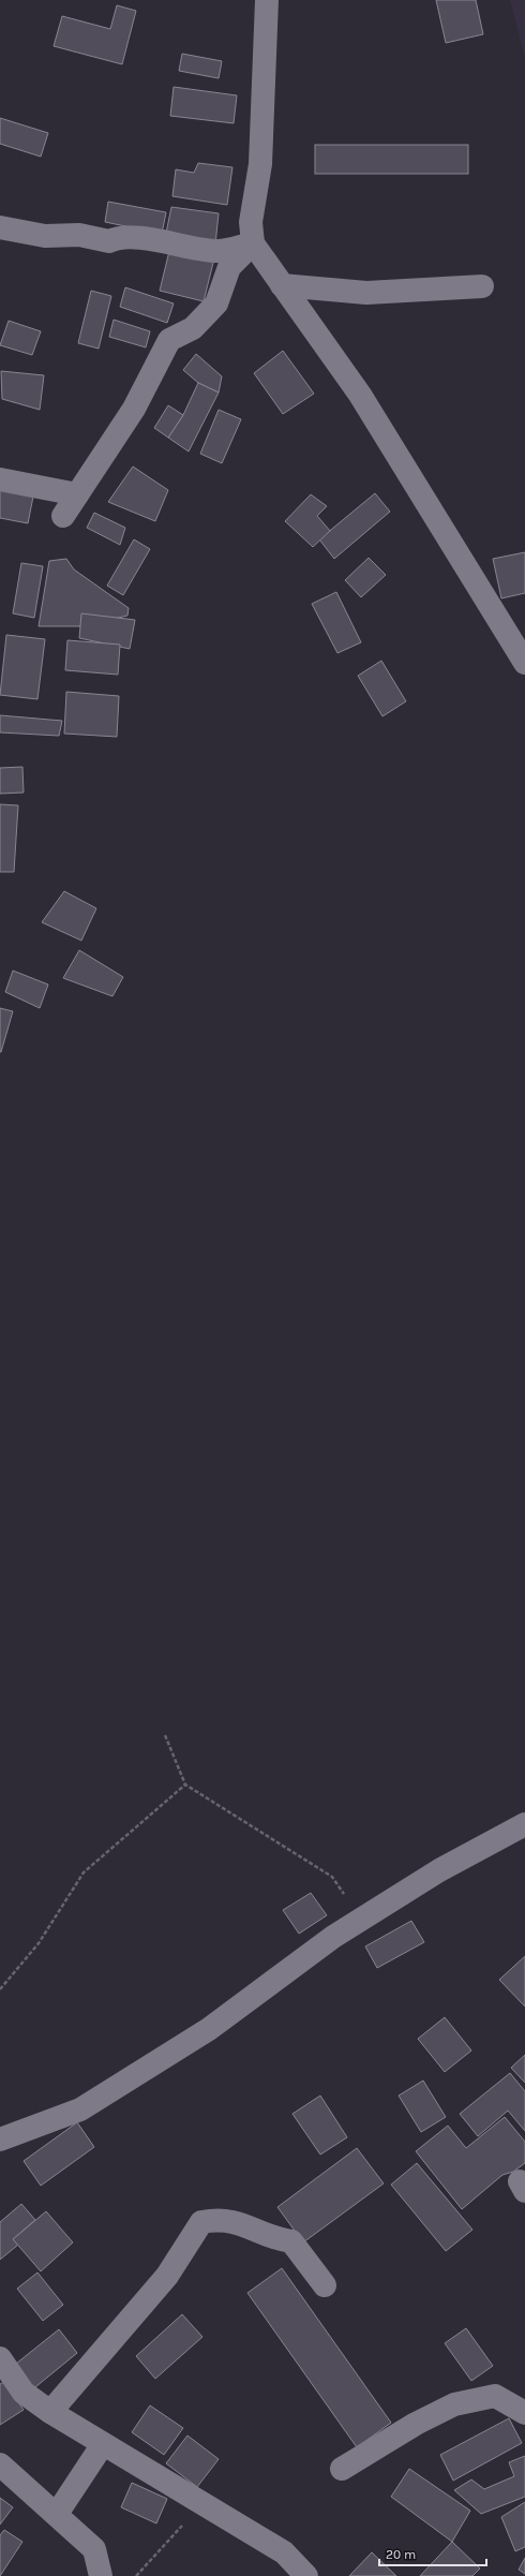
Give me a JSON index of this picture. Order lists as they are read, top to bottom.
{
  "scale_bar": "20 m"
}
